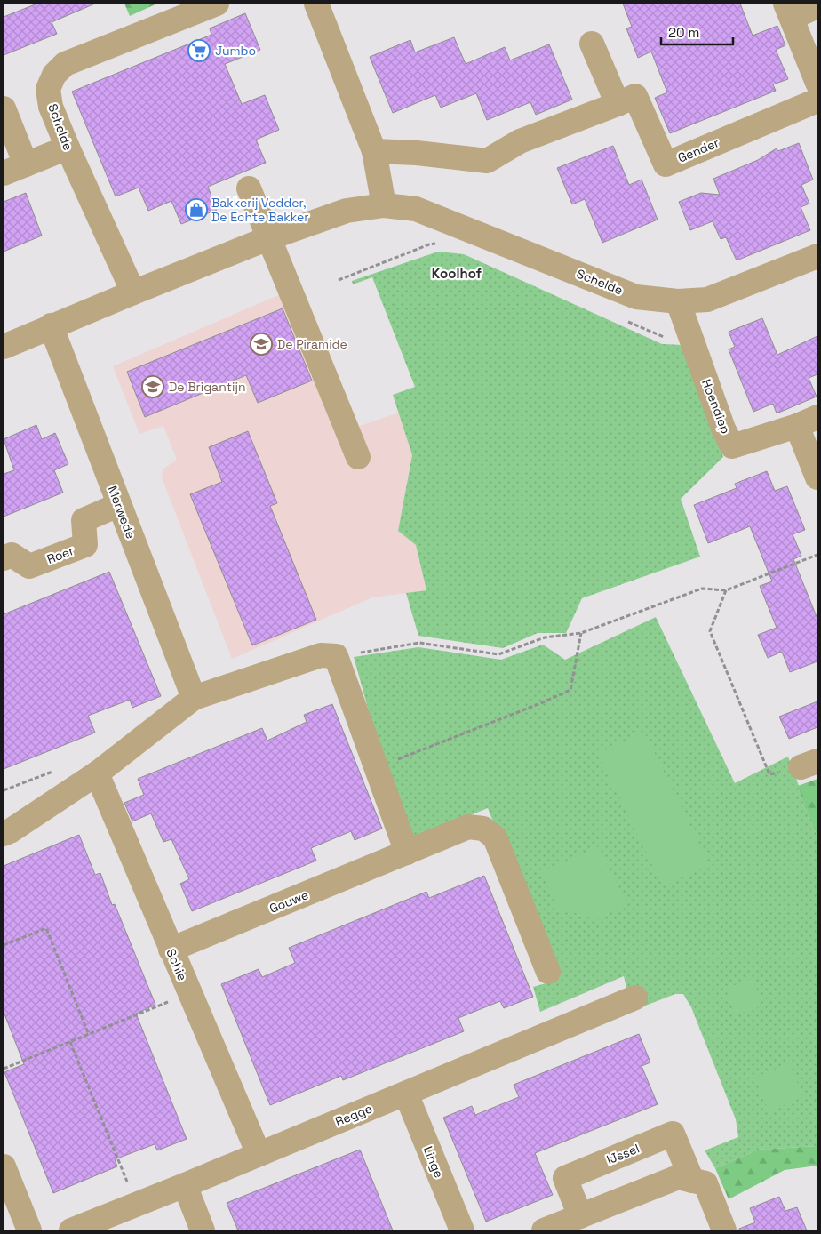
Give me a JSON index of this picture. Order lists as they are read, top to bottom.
{
  "streets": {
    "street": [
      "Schelde",
      "Gender",
      "Hoendiep",
      "Merwede",
      "Roer",
      "Gouwe",
      "Schie",
      "Regge",
      "IJssel",
      "Linge"
    ]
  },
  "crossings": [
    ["Schelde", "Hoendiep"],
    ["Schelde", "Merwede"],
    ["Merwede", "Roer"],
    ["Gouwe", "Schie"],
    ["Schie", "Regge"],
    ["Regge", "Linge"]
  ],
  "districts": ["Koolhof"],
  "places": {
    "supermarket": ["Jumbo"],
    "shop": ["Bakkerij Vedder, De Echte Bakker"],
    "school or university": ["De Piramide", "De Brigantijn"]
  },
  "scale_bar": "20 m"
}
